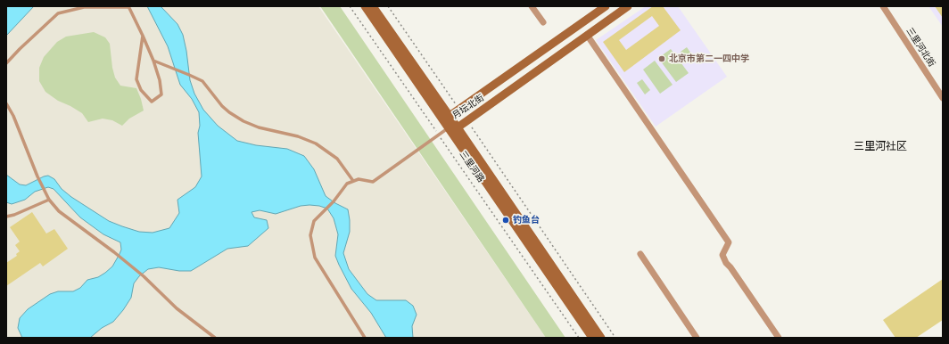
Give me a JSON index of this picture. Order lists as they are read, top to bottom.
{
  "streets": {
    "main road": ["月坛北街", "三里河路"],
    "street": ["三里河北街"]
  },
  "crossings": [
    ["月坛北街", "三里河路"]
  ],
  "districts": ["三里河社区"],
  "places": ["北京市第二一四中学", "钓鱼台"]
}
